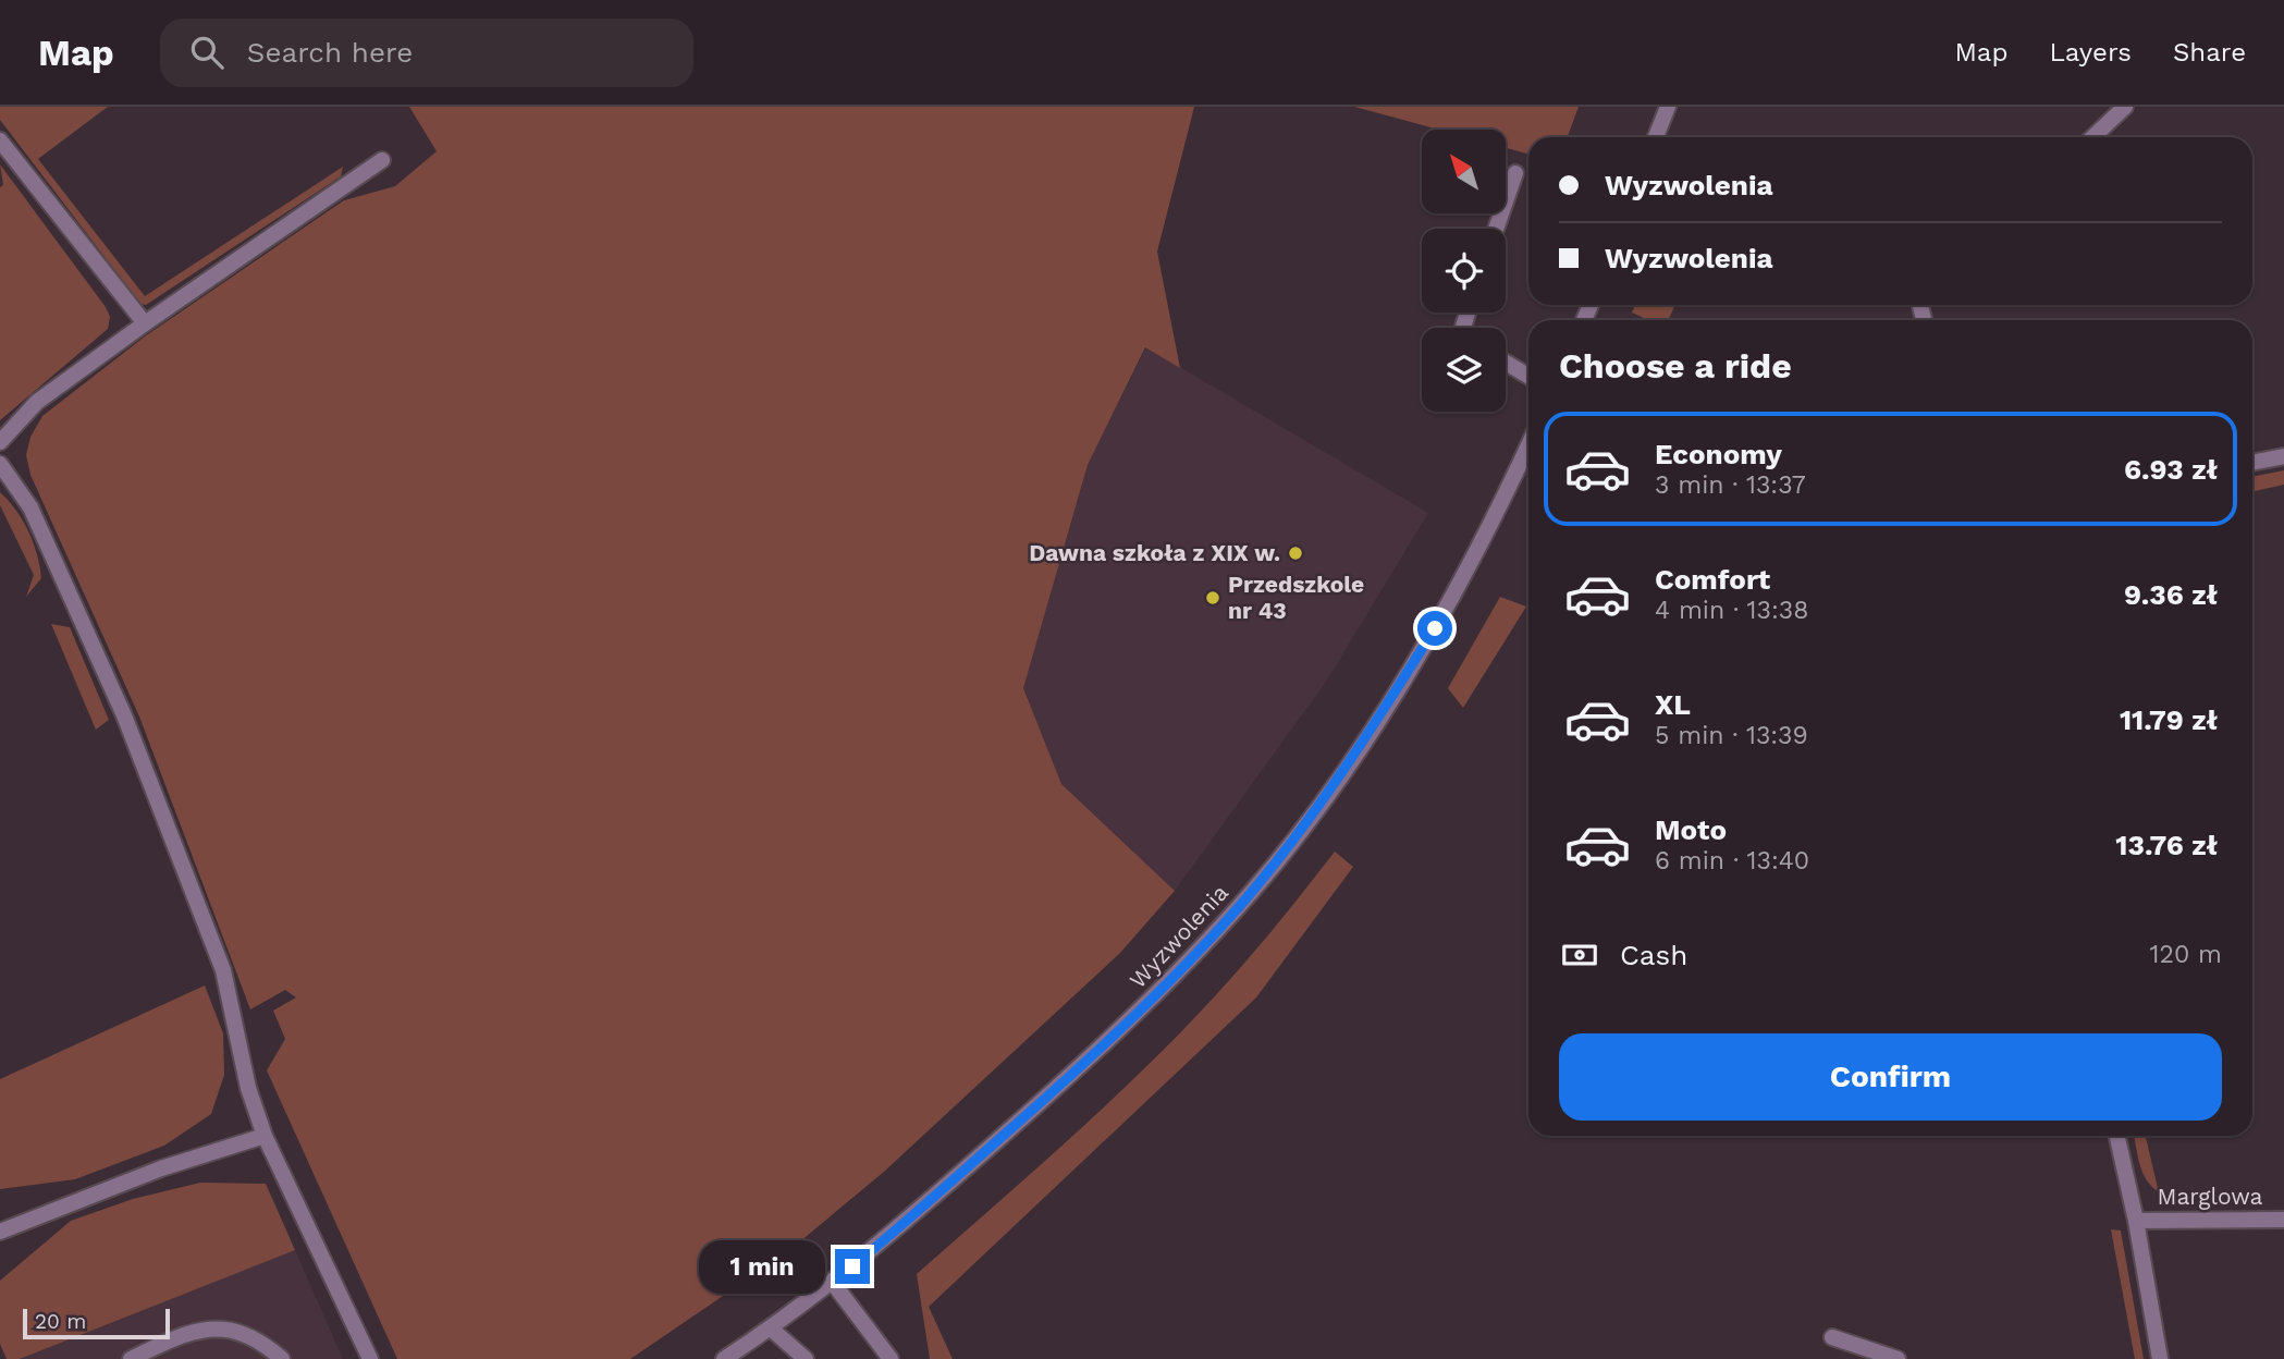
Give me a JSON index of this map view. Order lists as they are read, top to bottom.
{
  "streets": {
    "street": ["Wyzwolenia", "Marglowa"]
  },
  "places": ["Dawna szkoła z XIX w.", "Przedszkole nr 43"],
  "scale_bar": "20 m",
  "north": "top left",
  "page": {
    "header": "Map",
    "search": "Search here",
    "nav": ["Map", "Layers", "Share"],
    "banner": ["Wyzwolenia", "Wyzwolenia"],
    "heading": "Choose a ride",
    "list": [
      {
        "name": "Economy",
        "note": "3 min · 13:37",
        "value": "6.93 zł"
      },
      {
        "name": "Comfort",
        "note": "4 min · 13:38",
        "value": "9.36 zł"
      },
      {
        "name": "XL",
        "note": "5 min · 13:39",
        "value": "11.79 zł"
      },
      {
        "name": "Moto",
        "note": "6 min · 13:40",
        "value": "13.76 zł"
      }
    ],
    "pay": ["Cash", "120 m"],
    "buttons": "Confirm",
    "bubble": "1 min",
    "scale": "20 m"
  }
}
